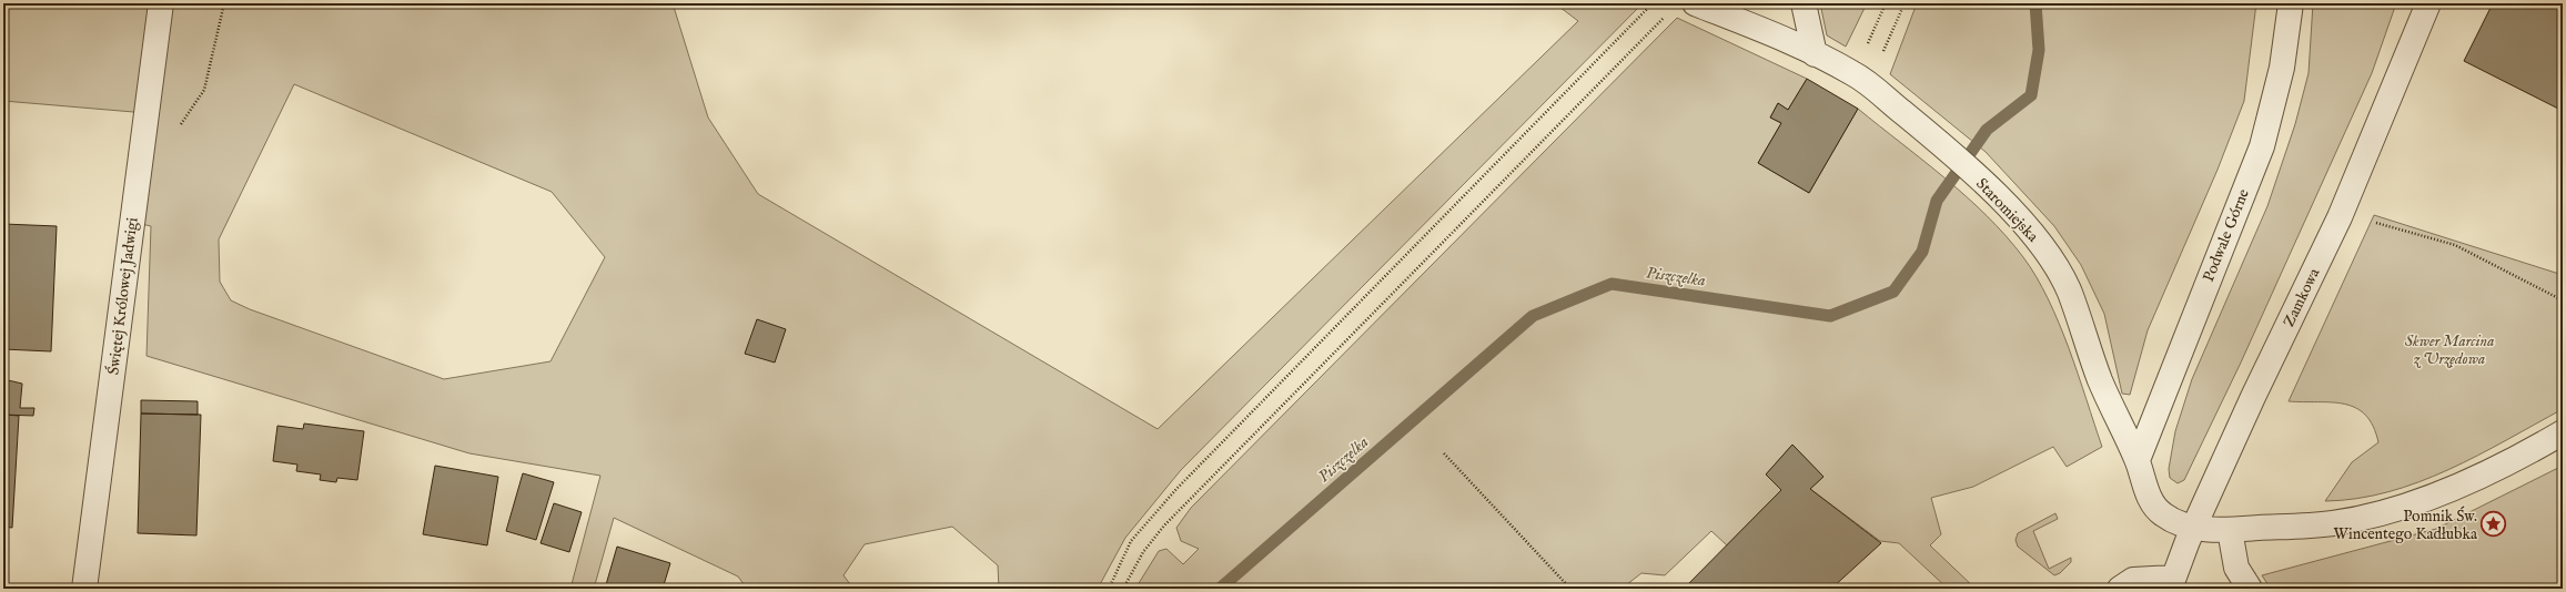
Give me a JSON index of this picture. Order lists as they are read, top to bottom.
{
  "streets": {
    "street": [
      "Staromiejska",
      "Podwale Górne",
      "Świętej Królowej Jadwigi",
      "Zamkowa"
    ]
  },
  "crossings": [
    ["Staromiejska", "Podwale Górne"],
    ["Staromiejska", "Zamkowa"]
  ],
  "water": ["Piszczelka"],
  "parks": ["Skwer Marcina z Urzędowa"],
  "places": {
    "place": ["Pomnik Św. Wincentego Kadłubka"]
  }
}
